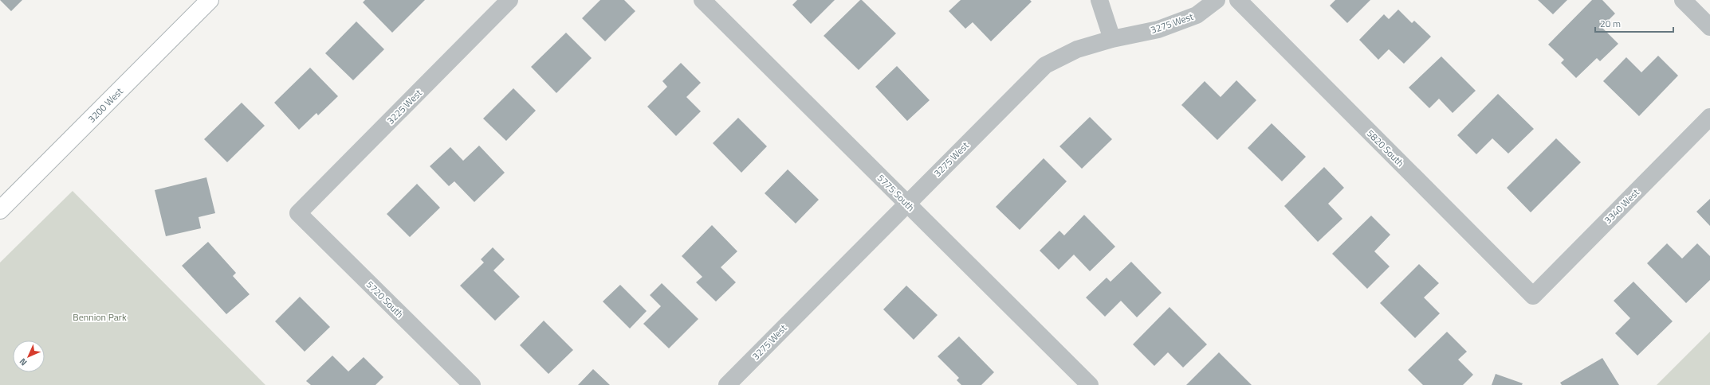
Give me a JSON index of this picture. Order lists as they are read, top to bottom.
{
  "streets": {
    "street": [
      "3275 West",
      "3200 West",
      "3225 West",
      "5820 South",
      "5775 South",
      "3340 West",
      "5720 South"
    ]
  },
  "crossings": [
    ["3275 West", "5775 South"],
    ["3225 West", "5720 South"],
    ["5820 South", "3340 West"]
  ],
  "parks": ["Bennion Park"],
  "scale_bar": "20 m",
  "north": "bottom left"
}
